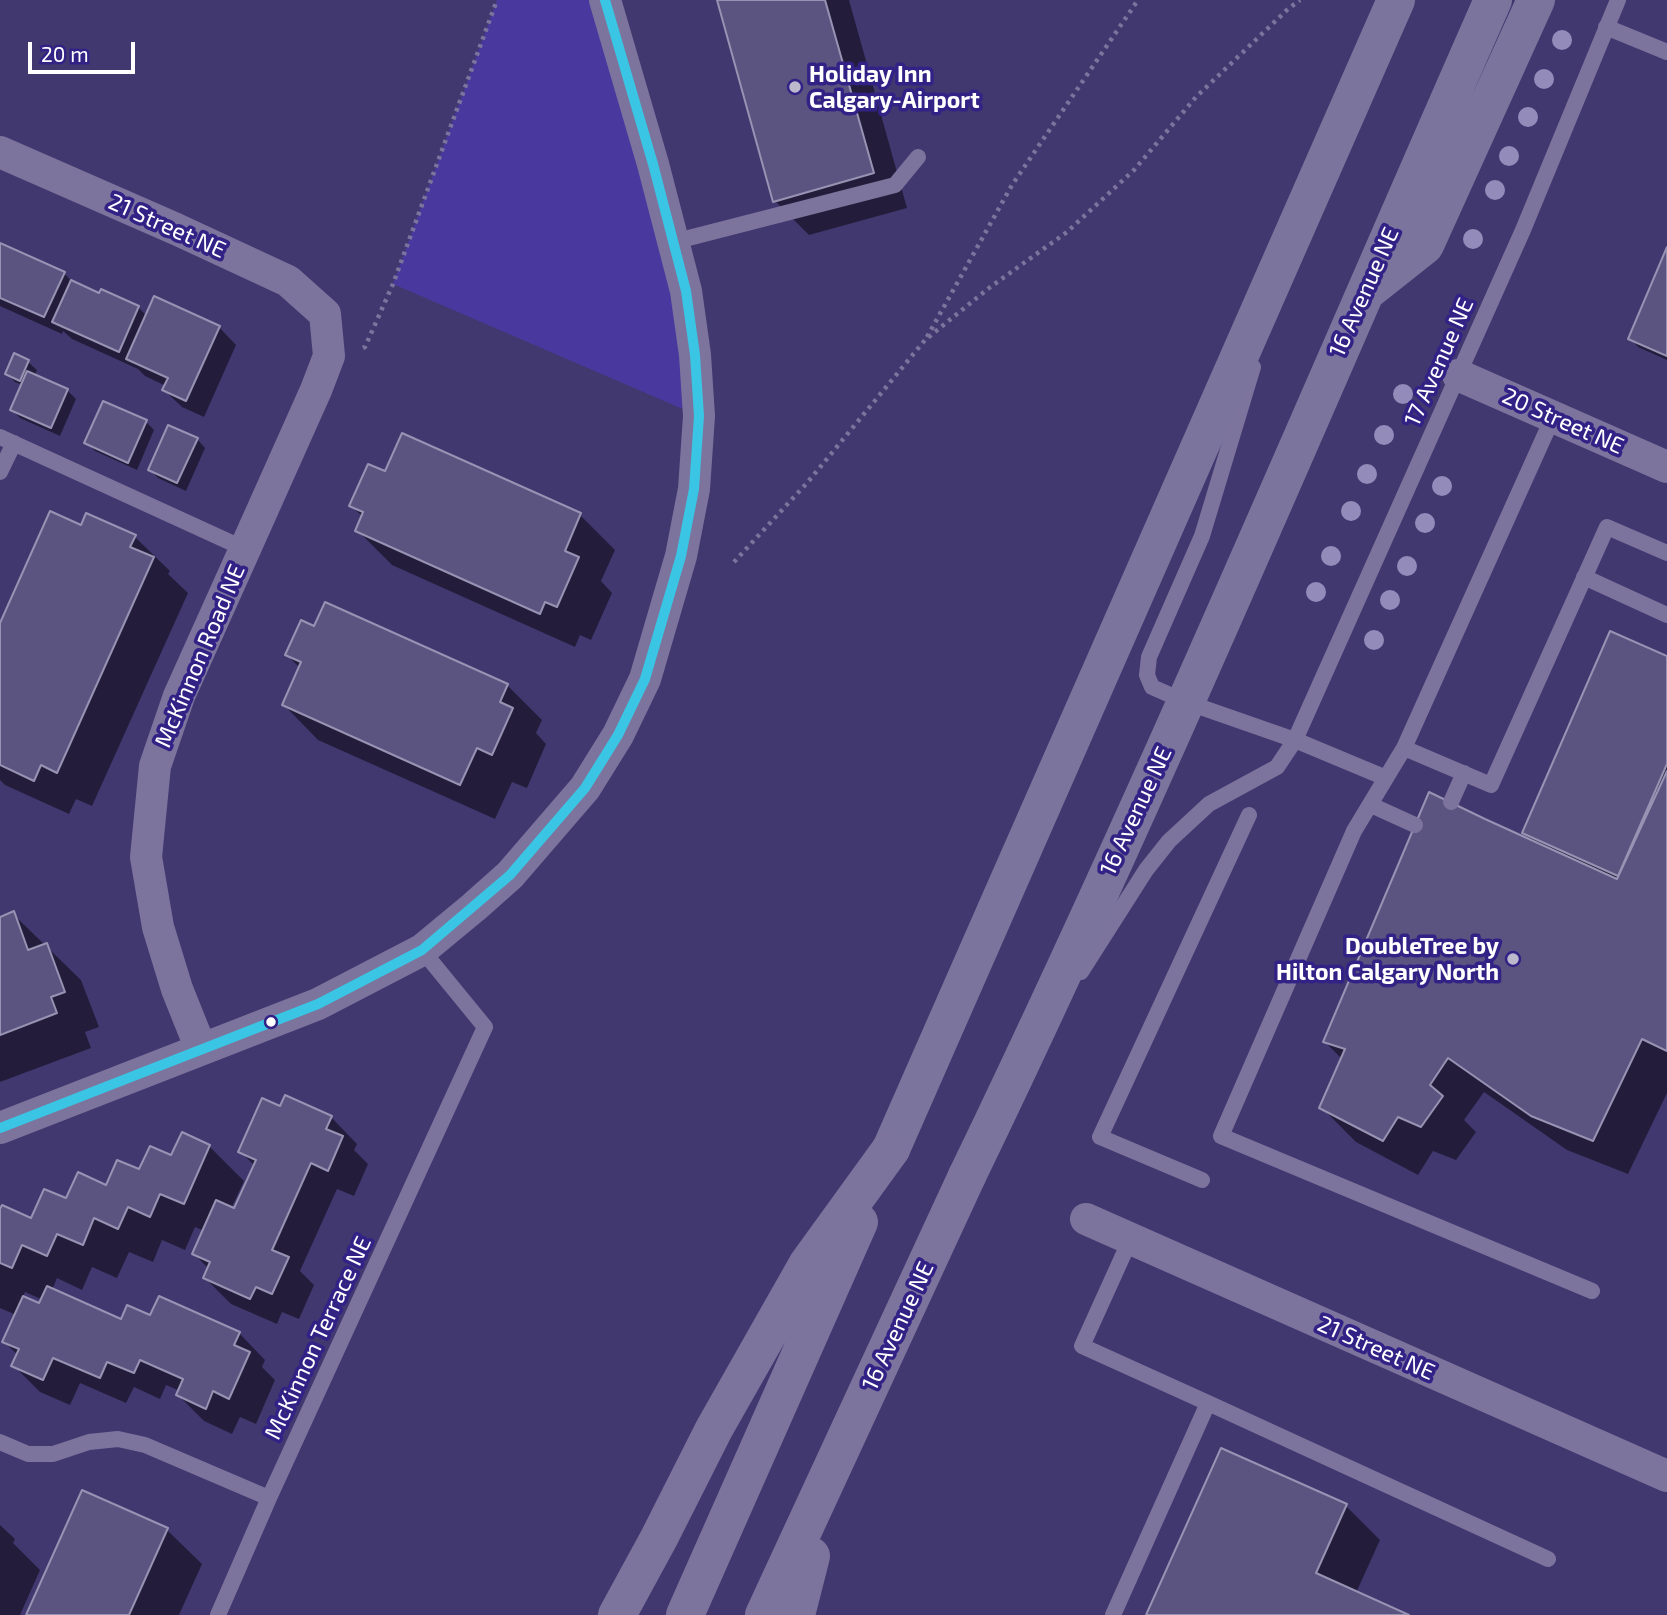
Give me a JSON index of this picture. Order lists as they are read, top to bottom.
{
  "streets": {
    "highway": ["16 Avenue NE"],
    "street": ["21 Street NE", "20 Street NE", "McKinnon Road NE"],
    "lane": ["17 Avenue NE", "McKinnon Terrace NE"]
  },
  "crossings": [
    ["21 Street NE", "McKinnon Road NE"],
    ["16 Avenue NE", "17 Avenue NE"],
    ["17 Avenue NE", "20 Street NE"]
  ],
  "places": ["Holiday Inn Calgary-Airport", "DoubleTree by Hilton Calgary North"],
  "scale_bar": "20 m"
}
